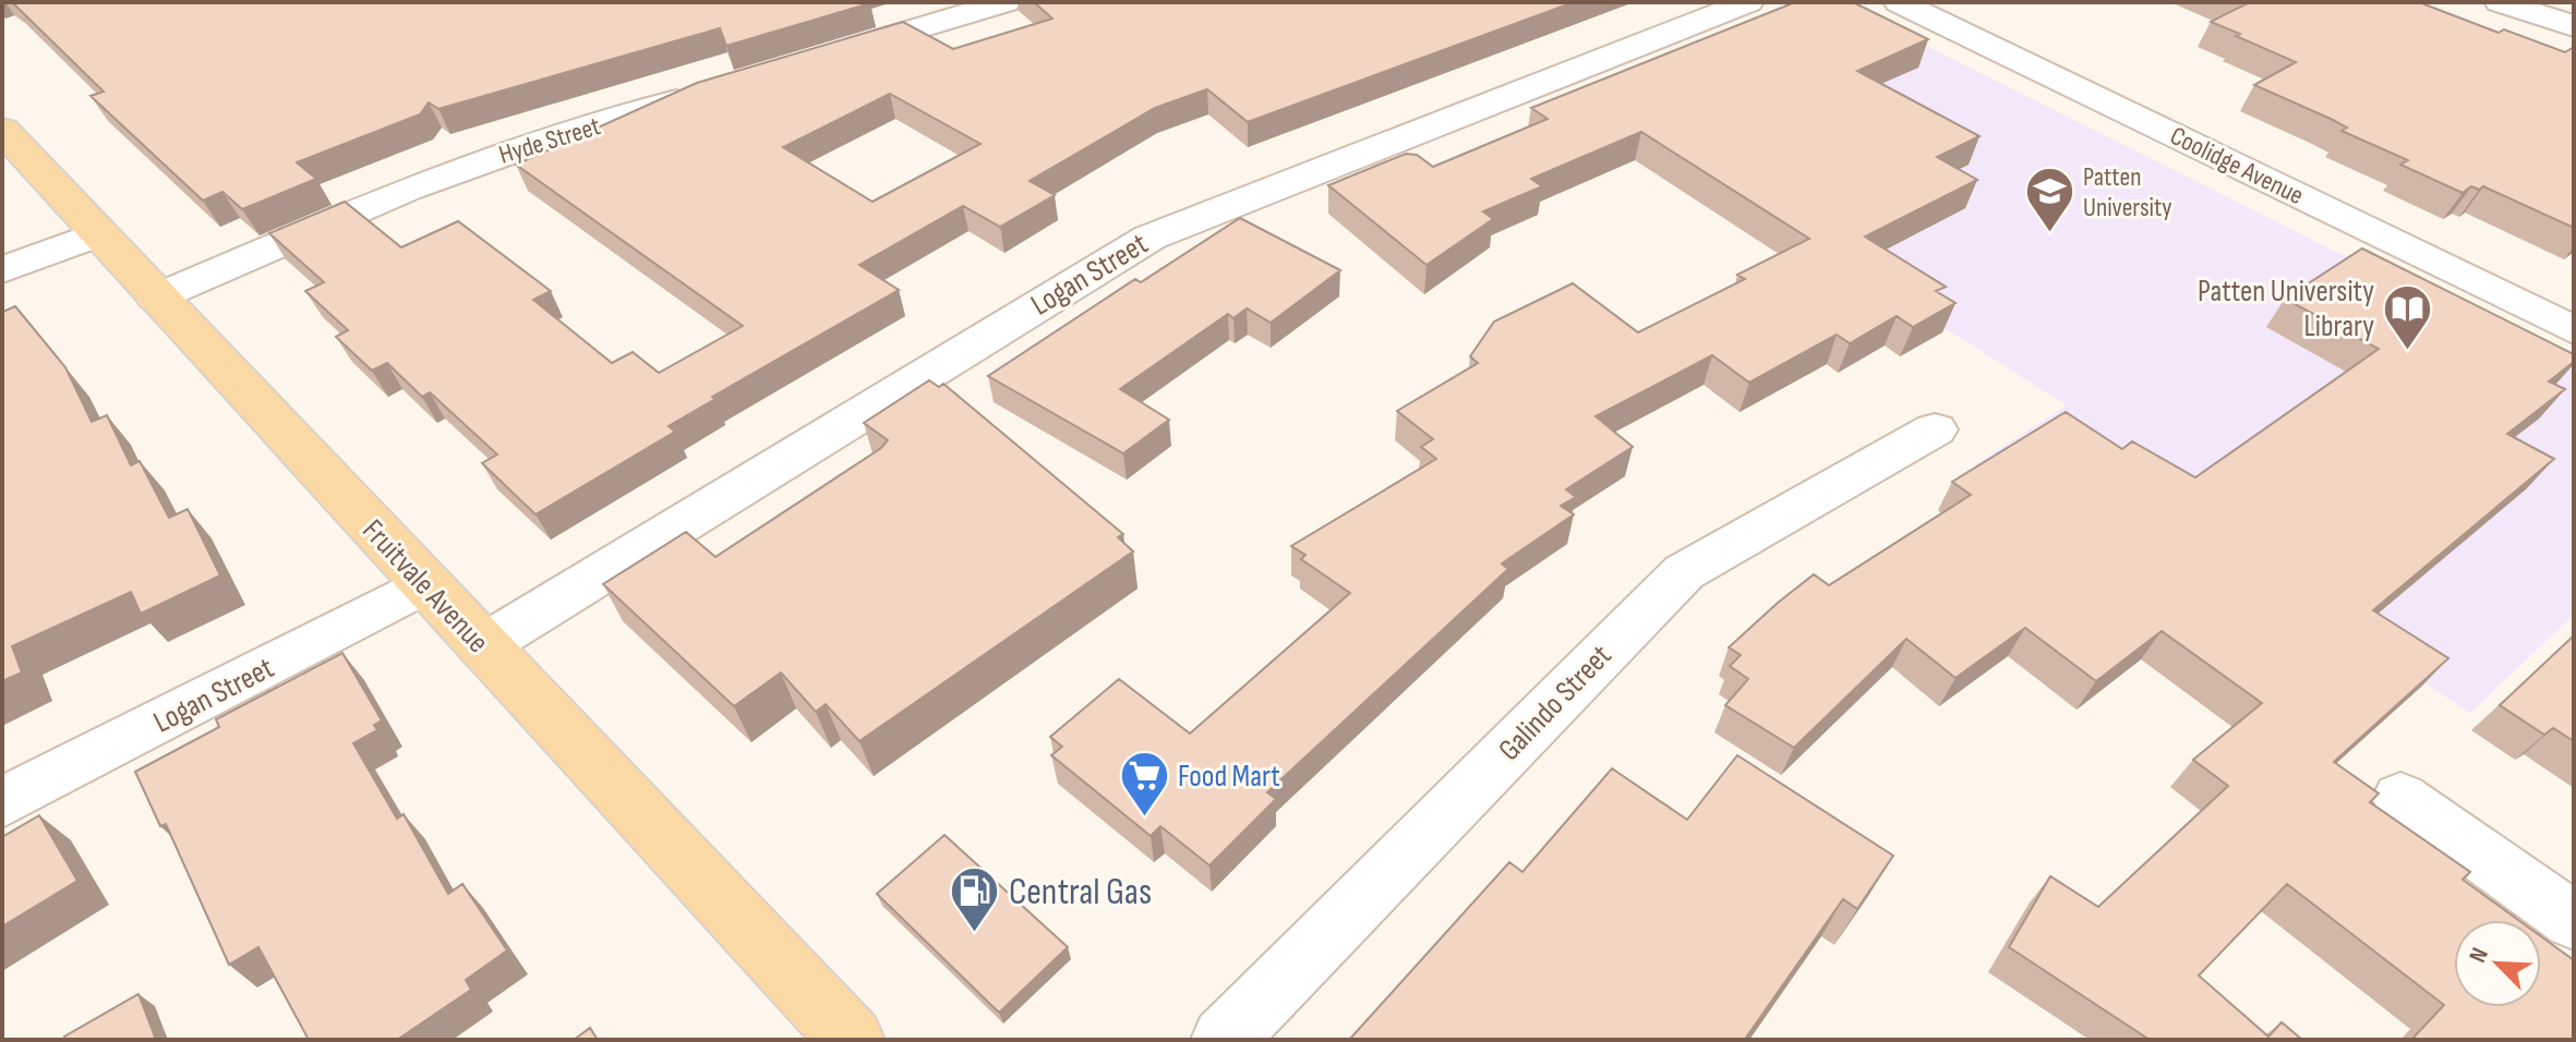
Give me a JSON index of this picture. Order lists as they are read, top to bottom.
{
  "streets": {
    "main road": ["Fruitvale Avenue"],
    "street": [
      "Hyde Street",
      "Coolidge Avenue",
      "Logan Street",
      "Galindo Street"
    ]
  },
  "crossings": [
    ["Hyde Street", "Fruitvale Avenue"],
    ["Logan Street", "Fruitvale Avenue"]
  ],
  "places": {
    "school or university": ["Patten University"],
    "library": ["Patten University Library"],
    "supermarket": ["Food Mart"],
    "fuel station": ["Central Gas"]
  },
  "north": "top left"
}
